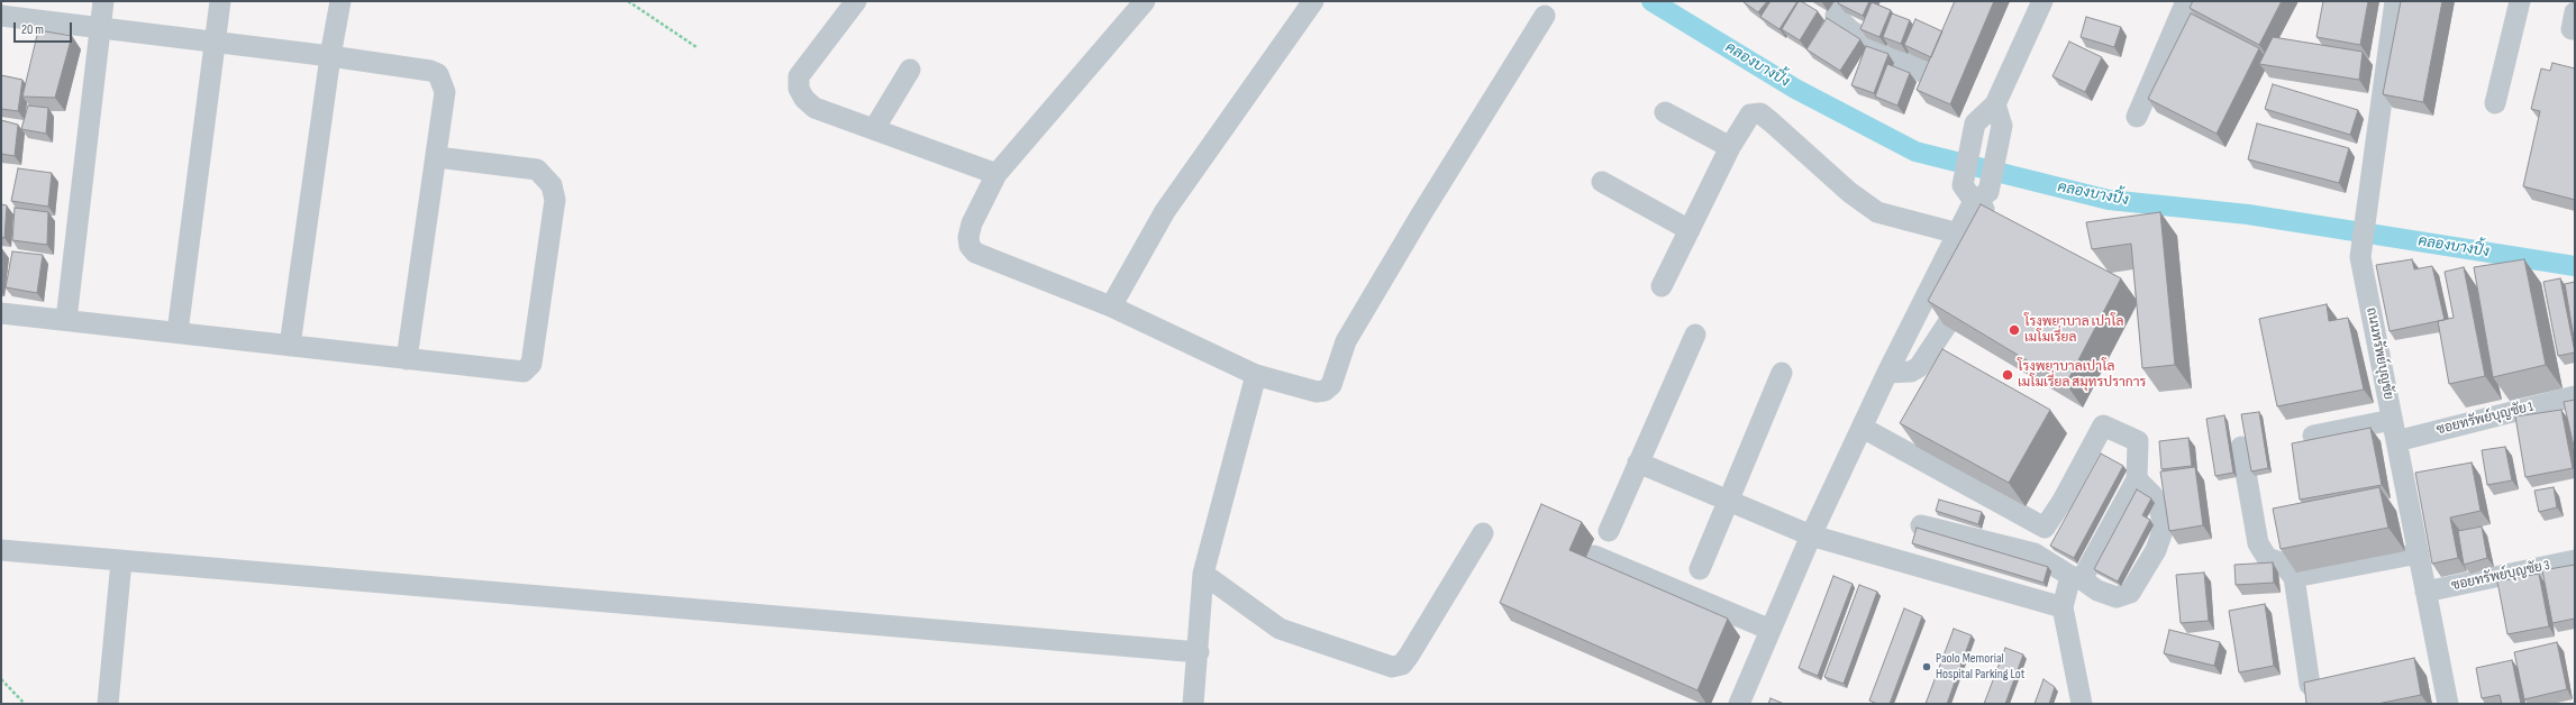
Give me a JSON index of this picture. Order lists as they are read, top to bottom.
{
  "streets": {
    "street": ["ถนนทรัพย์บุญชัย", "ซอยทรัพย์บุญชัย 1", "ซอยทรัพย์บุญชัย 3"]
  },
  "crossings": [
    ["ถนนทรัพย์บุญชัย", "ซอยทรัพย์บุญชัย 1"],
    ["ถนนทรัพย์บุญชัย", "ซอยทรัพย์บุญชัย 3"]
  ],
  "water": ["คลองบางปิ้ง"],
  "places": ["โรงพยาบาล เปาโล เมโมเรี่ยล", "โรงพยาบาลเปาโล เมโมเรี่ยล สมุทรปราการ", "Paolo Memorial Hospital Parking Lot"],
  "scale_bar": "20 m"
}
